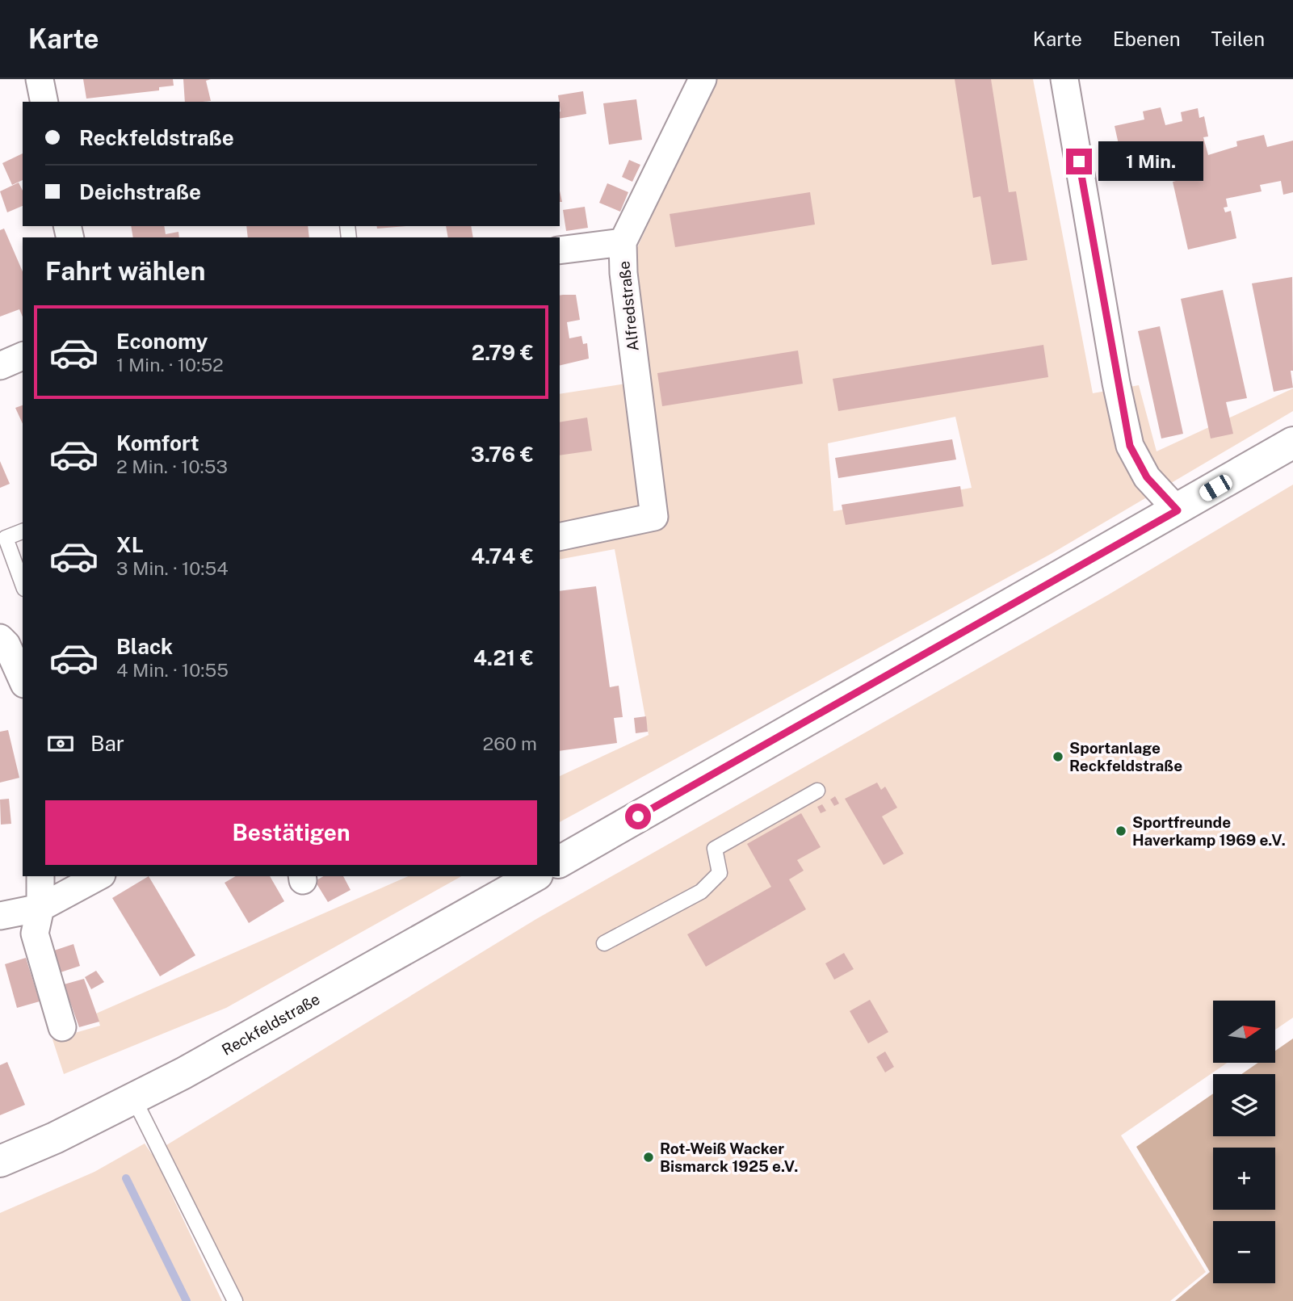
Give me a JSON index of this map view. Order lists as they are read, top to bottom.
{
  "streets": {
    "street": ["Alfredstraße", "Reckfeldstraße"]
  },
  "places": ["Sportanlage Reckfeldstraße", "Sportfreunde Haverkamp 1969 e.V.", "Rot-Weiß Wacker Bismarck 1925 e.V."],
  "north": "right",
  "page": {
    "header": "Karte",
    "nav": ["Karte", "Ebenen", "Teilen"],
    "banner": ["Reckfeldstraße", "Deichstraße"],
    "bubble": "1 Min.",
    "heading": "Fahrt wählen",
    "list": [
      {
        "name": "Economy",
        "note": "1 Min. · 10:52",
        "value": "2.79 €"
      },
      {
        "name": "Komfort",
        "note": "2 Min. · 10:53",
        "value": "3.76 €"
      },
      {
        "name": "XL",
        "note": "3 Min. · 10:54",
        "value": "4.74 €"
      },
      {
        "name": "Black",
        "note": "4 Min. · 10:55",
        "value": "4.21 €"
      }
    ],
    "pay": ["Bar", "260 m"],
    "buttons": "Bestätigen",
    "map_buttons": ["+", "−"]
  }
}
